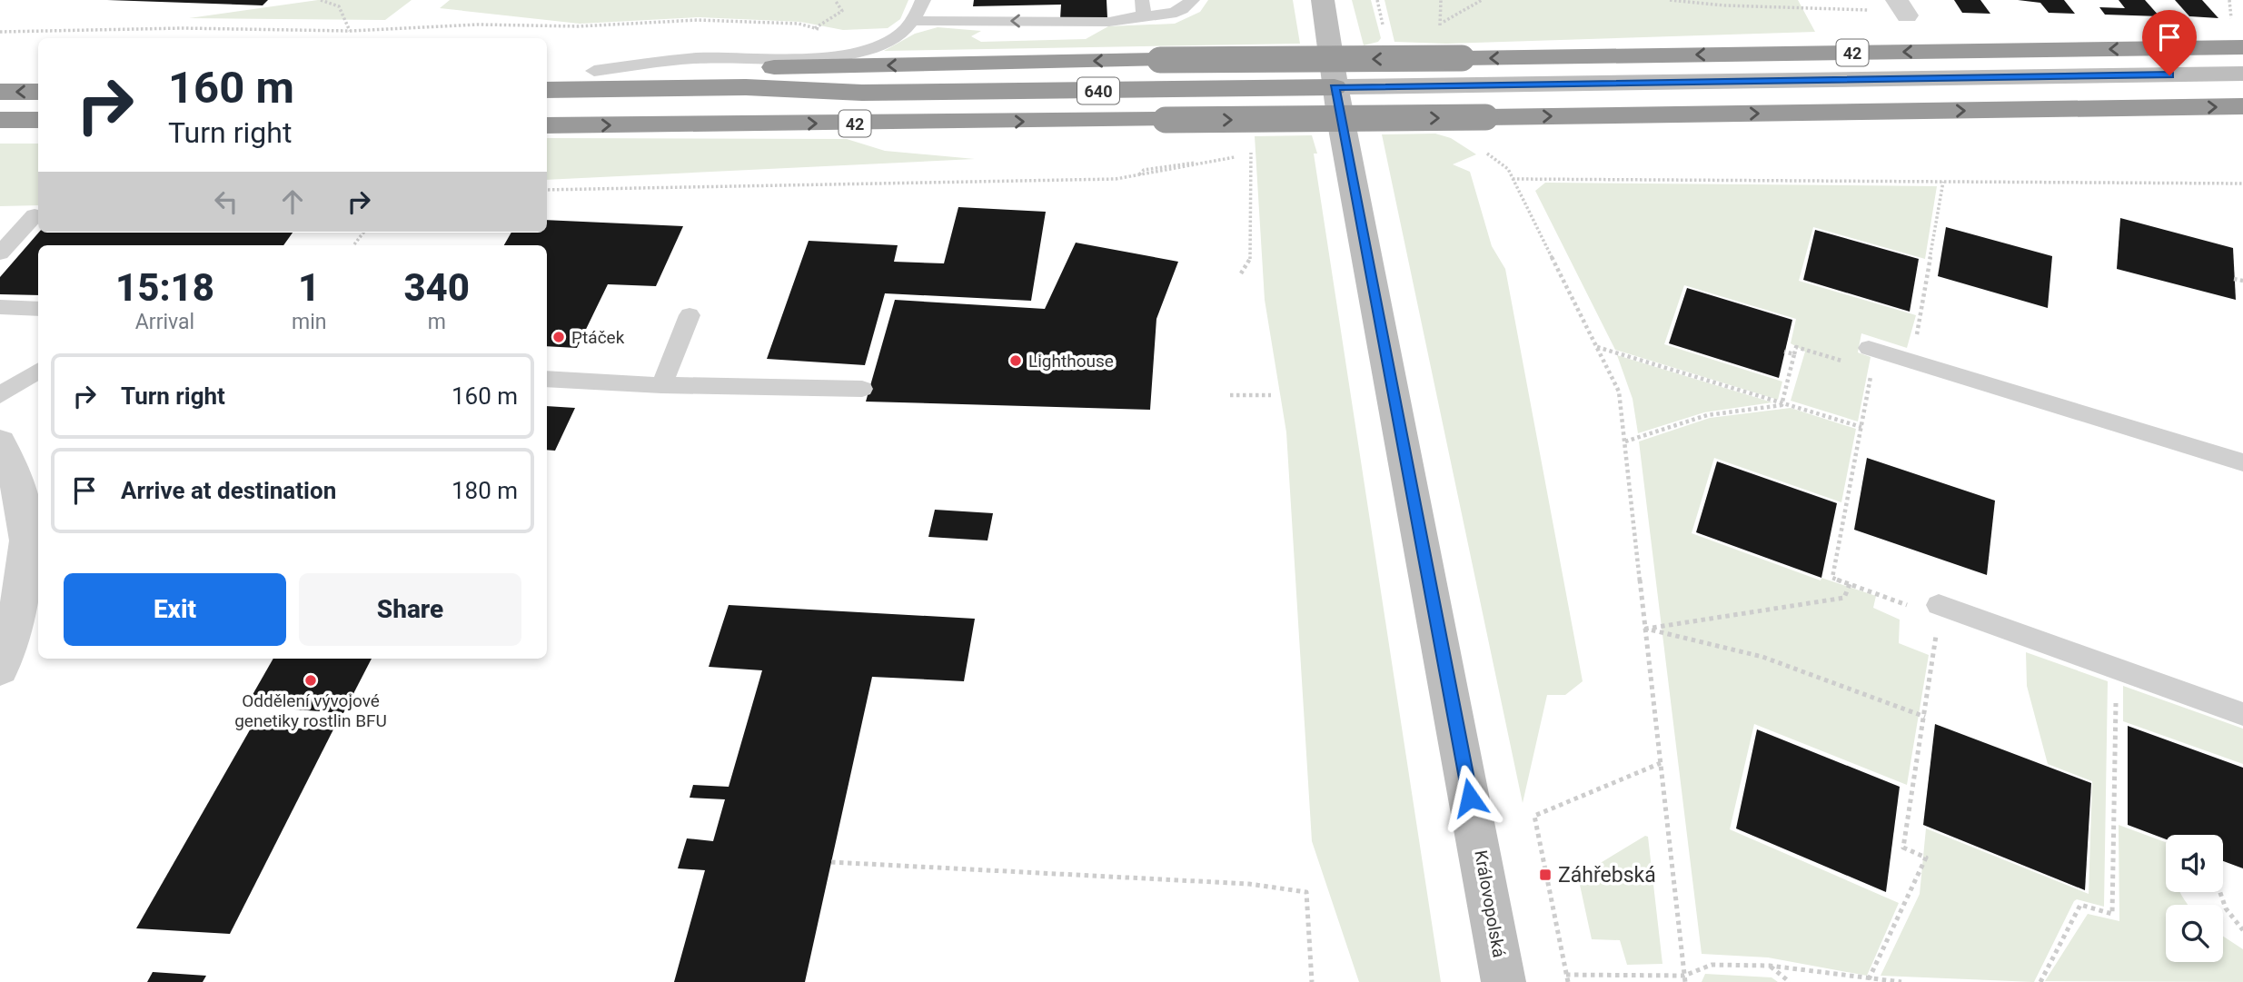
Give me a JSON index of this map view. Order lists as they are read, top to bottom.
{
  "streets": {
    "highway": ["42", "640"],
    "street": ["Královopolská"]
  },
  "crossings": [
    ["640", "Královopolská"]
  ],
  "places": {
    "other": ["Ptáček", "Lighthouse", "Oddělení vývojové genetiky rostlin BFU"],
    "transit": ["Záhřebská"]
  },
  "page": {
    "turn": ["160 m", "Turn right"],
    "eta": [
      "15:18",
      "Arrival",
      "1",
      "min",
      "340",
      "m"
    ],
    "list": [
      {
        "name": "Turn right",
        "value": "160 m"
      },
      {
        "name": "Arrive at destination",
        "value": "180 m"
      }
    ],
    "buttons": ["Exit", "Share"]
  }
}
